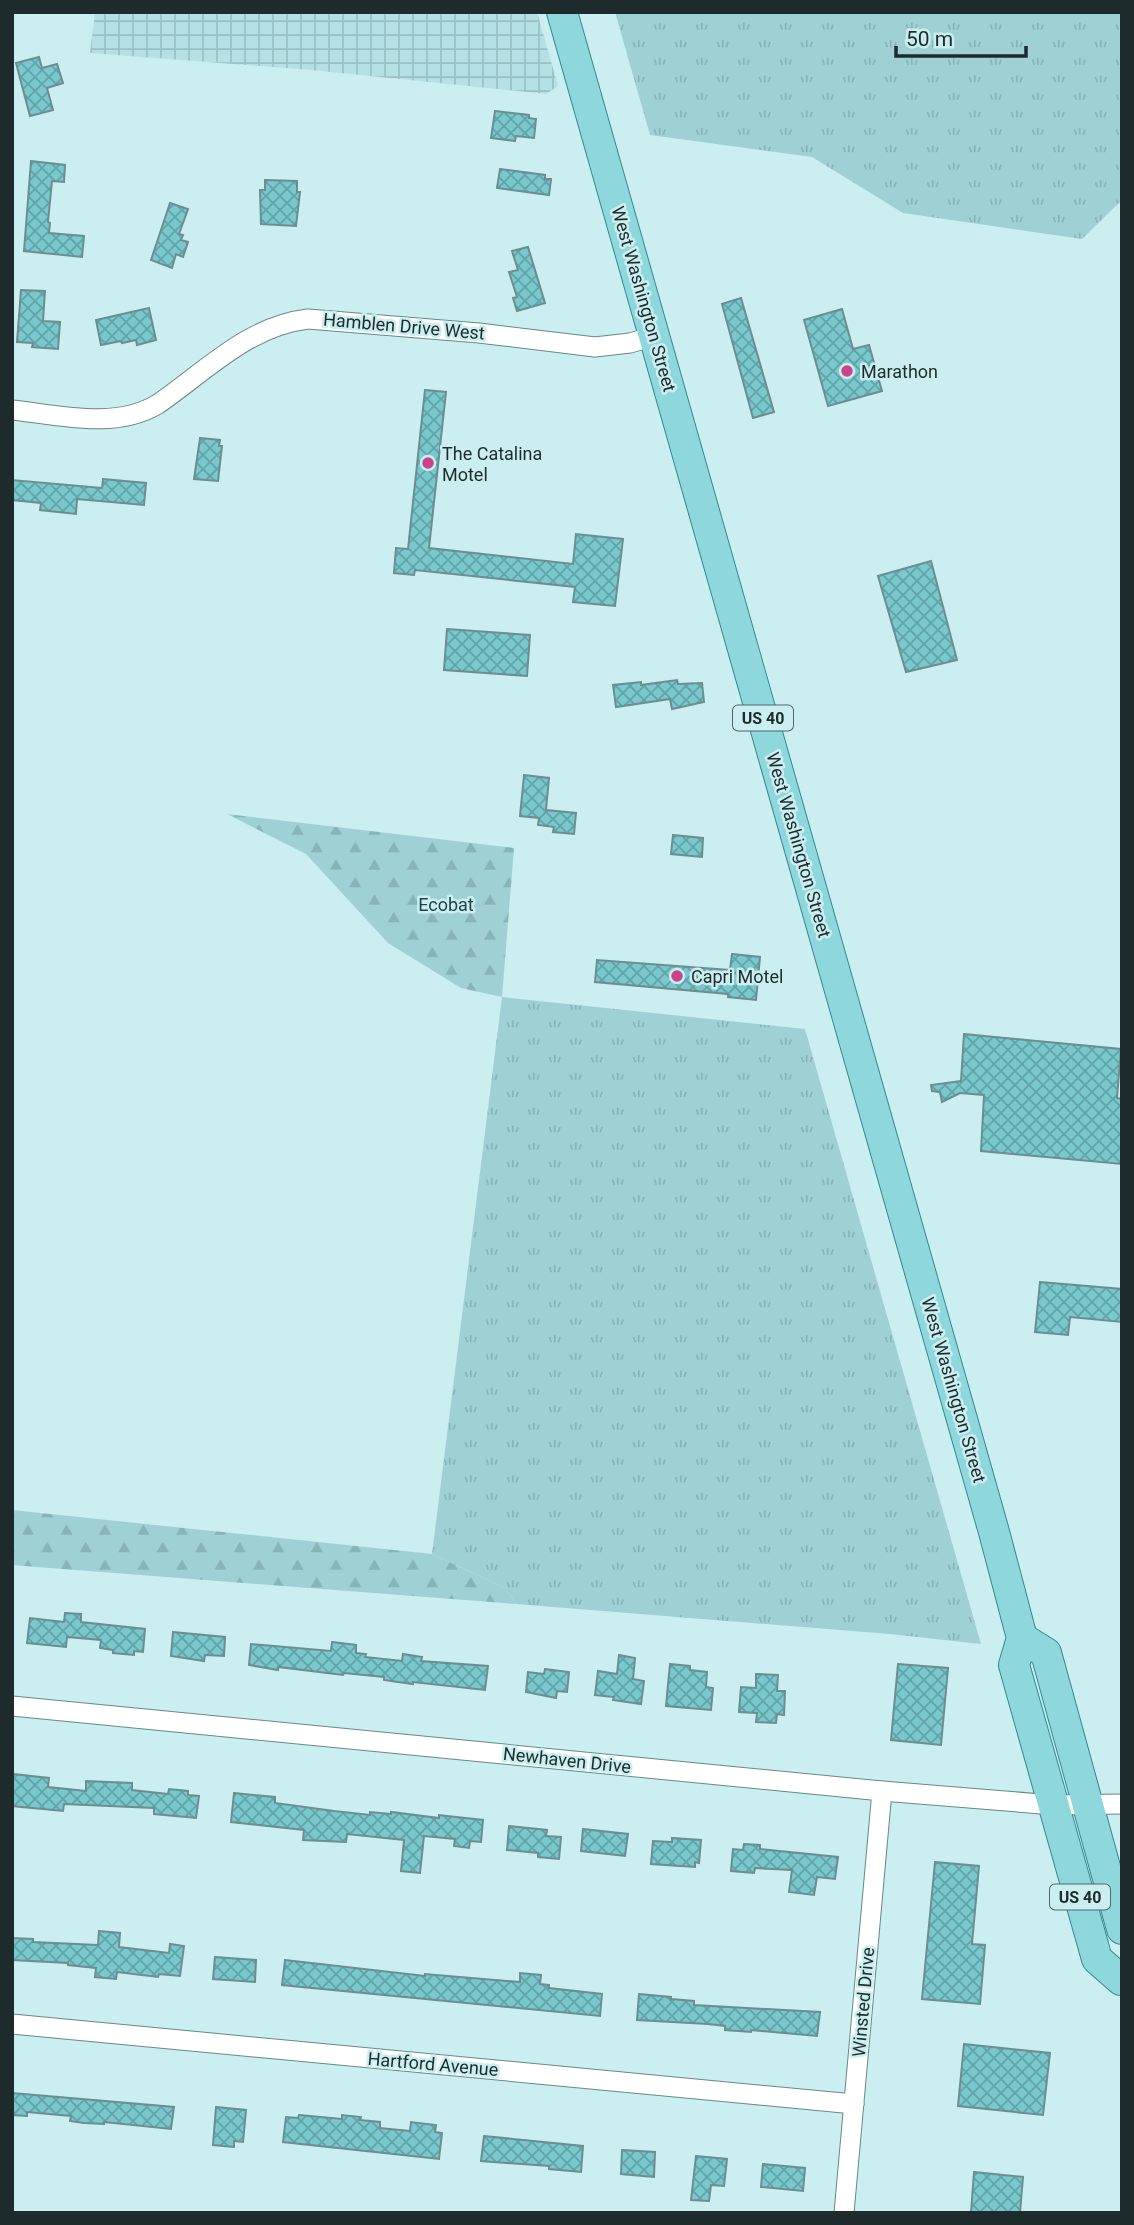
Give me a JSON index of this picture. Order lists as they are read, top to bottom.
{
  "streets": {
    "main road": ["West Washington Street", "US 40"],
    "street": [
      "Hamblen Drive West",
      "Newhaven Drive",
      "Winsted Drive",
      "Hartford Avenue"
    ]
  },
  "crossings": [
    ["West Washington Street", "Hamblen Drive West"],
    ["West Washington Street", "US 40"],
    ["West Washington Street", "Newhaven Drive"],
    ["US 40", "Newhaven Drive"],
    ["Newhaven Drive", "Winsted Drive"],
    ["Winsted Drive", "Hartford Avenue"]
  ],
  "parks": ["Ecobat"],
  "places": ["Marathon", "The Catalina Motel", "Capri Motel"],
  "scale_bar": "50 m"
}
